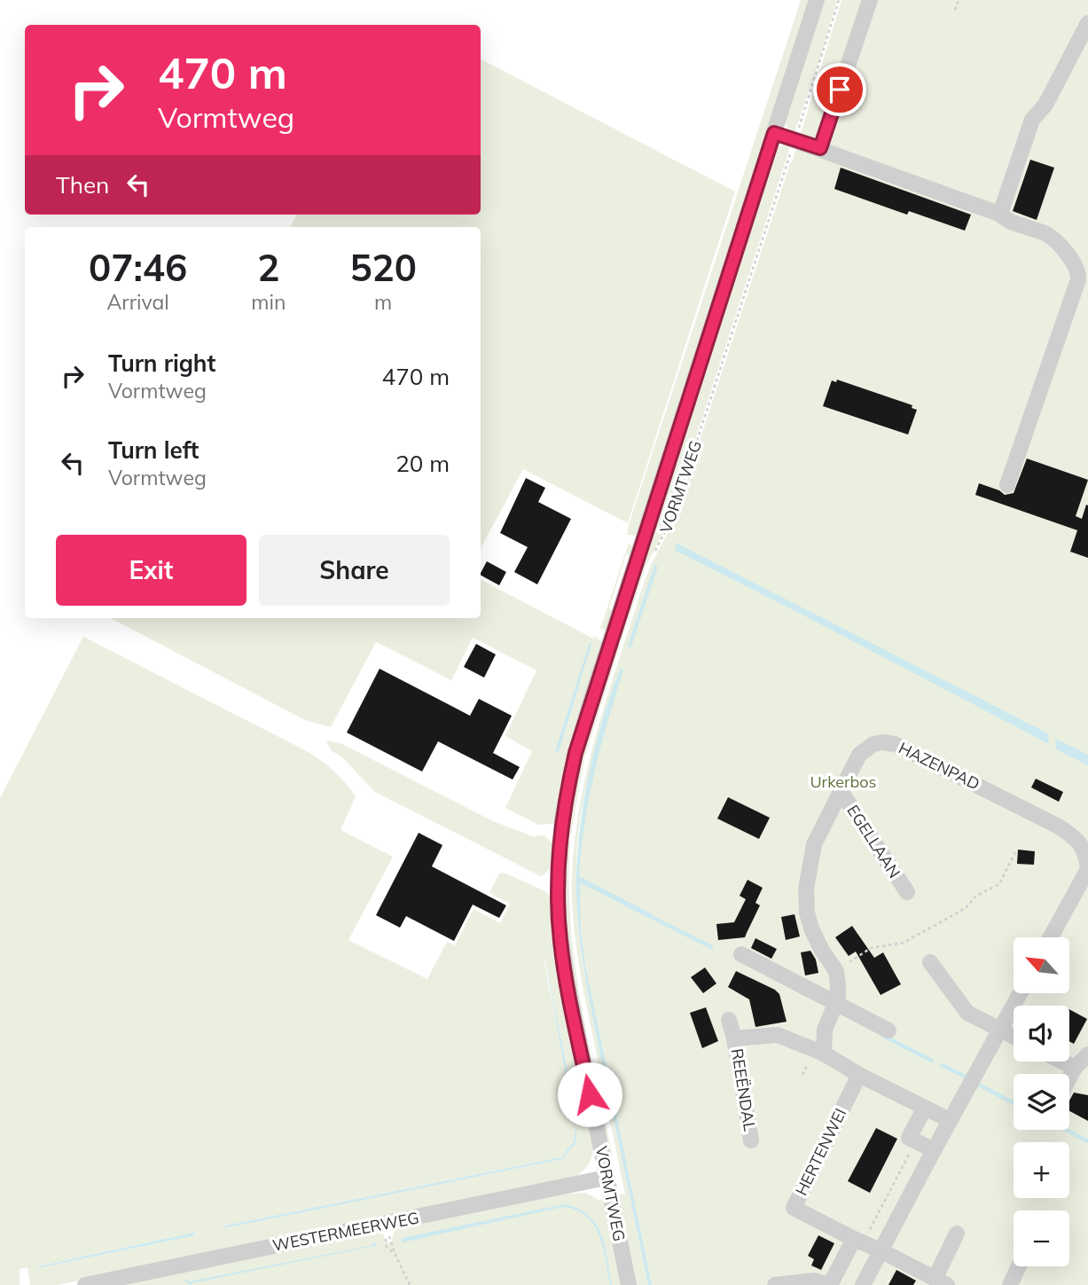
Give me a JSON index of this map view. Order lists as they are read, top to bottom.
{
  "streets": {
    "street": [
      "VORMTWEG",
      "HAZENPAD",
      "EGELLAAN",
      "REEËNDAL",
      "HERTENWEI",
      "WESTERMEERWEG"
    ]
  },
  "crossings": [
    ["VORMTWEG", "WESTERMEERWEG"],
    ["HAZENPAD", "EGELLAAN"],
    ["REEËNDAL", "HERTENWEI"]
  ],
  "parks": ["Urkerbos"],
  "north": "top left",
  "page": {
    "turn": ["470 m", "Vormtweg"],
    "then": "Then",
    "eta": [
      "07:46",
      "Arrival",
      "2",
      "min",
      "520",
      "m"
    ],
    "list": [
      {
        "name": "Turn right",
        "note": "Vormtweg",
        "value": "470 m"
      },
      {
        "name": "Turn left",
        "note": "Vormtweg",
        "value": "20 m"
      }
    ],
    "buttons": ["Exit", "Share"],
    "map_buttons": ["+", "−"]
  }
}
